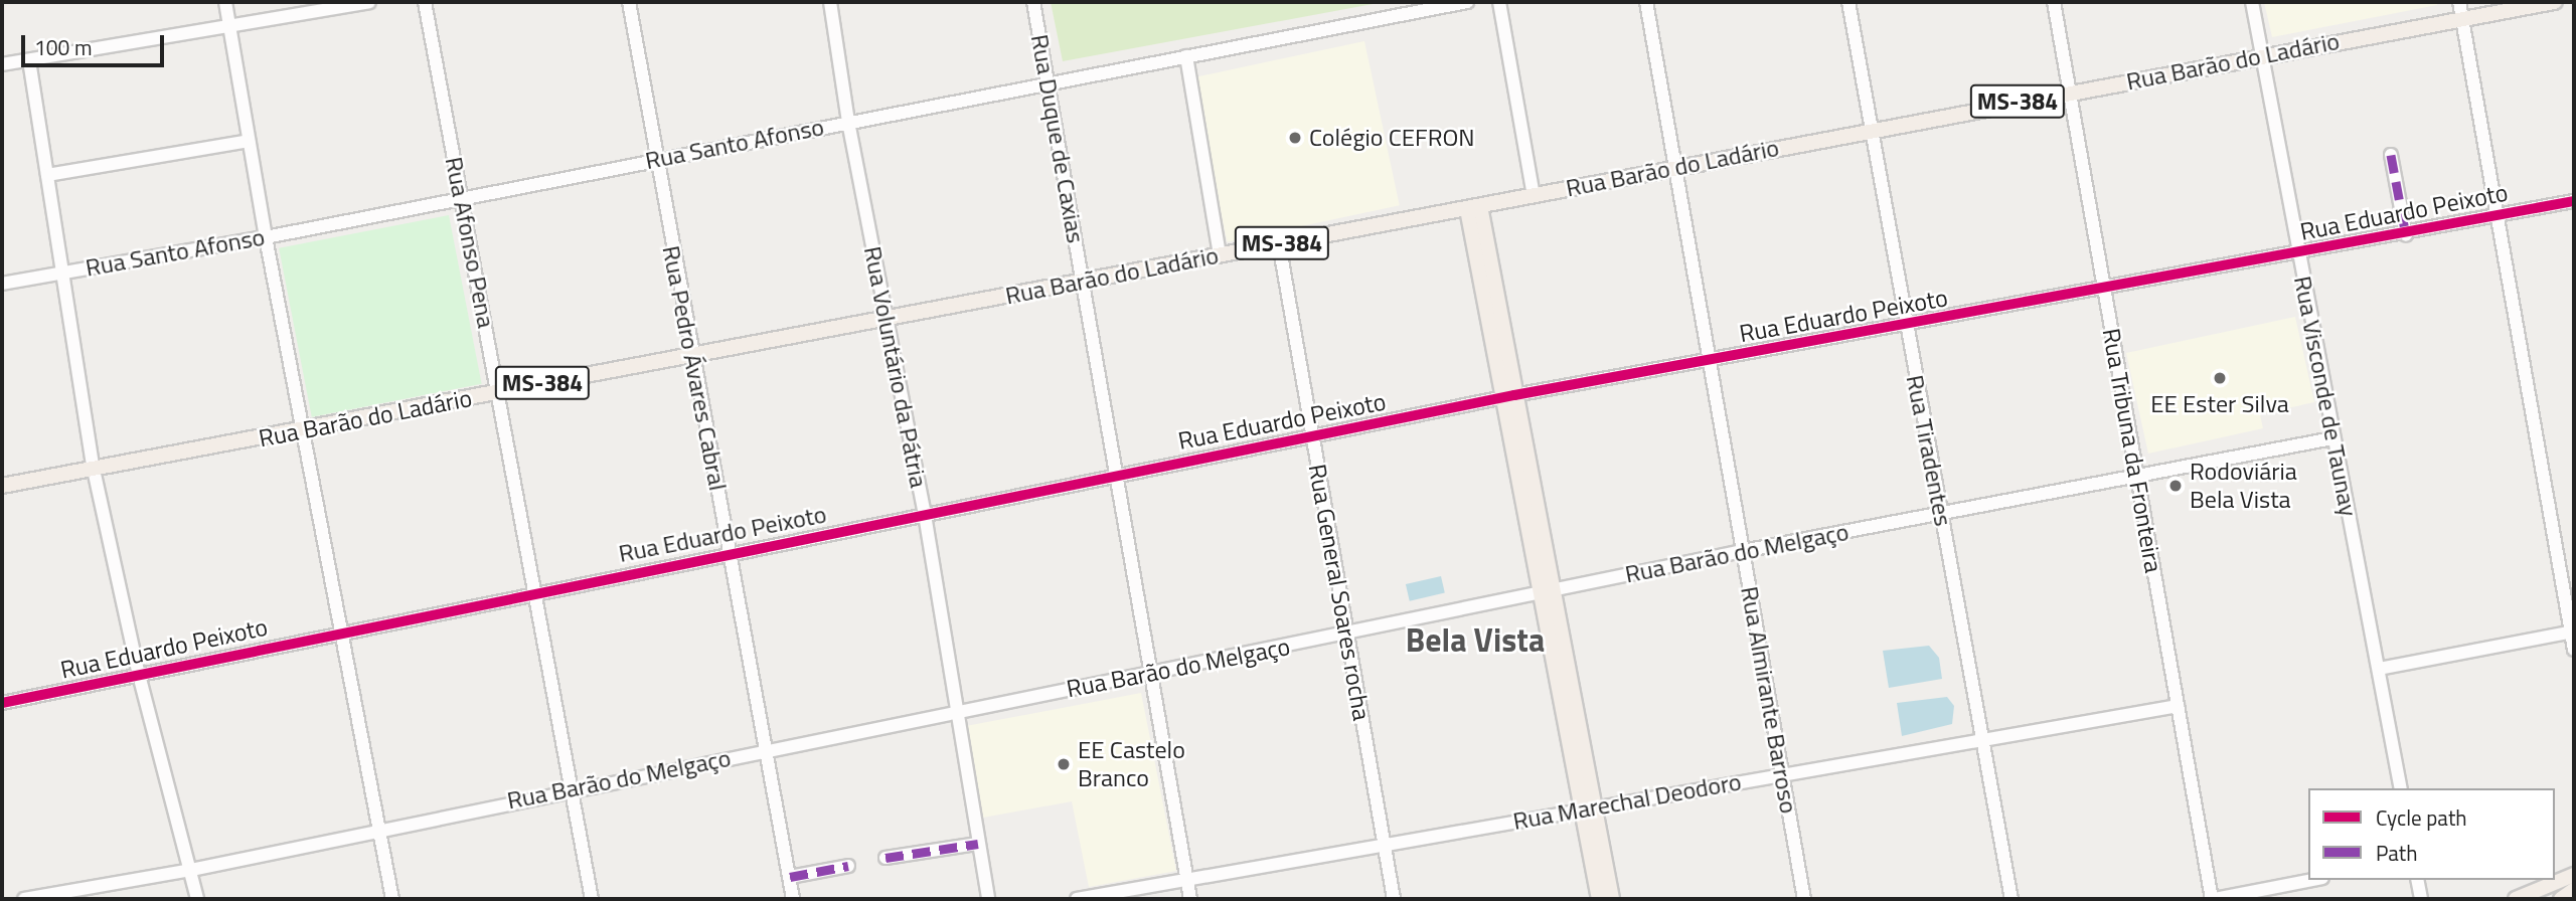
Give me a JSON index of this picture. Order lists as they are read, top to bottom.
{
  "streets": {
    "main road": ["Rua Barão do Ladário", "MS-384"],
    "street": [
      "Rua Duque de Caxias",
      "Rua Santo Afonso",
      "Rua Eduardo Peixoto",
      "Rua Afonso Pena",
      "Rua Voluntário da Pátria",
      "Rua Pedro Ávares Cabral",
      "Rua Visconde de Taunay",
      "Rua Tiradentes",
      "Rua Tribuna da Fronteira",
      "Rua Barão do Melgaço",
      "Rua General Soares rocha",
      "Rua Almirante Barroso",
      "Rua Marechal Deodoro"
    ]
  },
  "crossings": [
    ["Rua Barão do Ladário", "Rua Duque de Caxias"],
    ["Rua Barão do Ladário", "Rua Afonso Pena"],
    ["Rua Barão do Ladário", "Rua Voluntário da Pátria"],
    ["Rua Barão do Ladário", "Rua Pedro Ávares Cabral"],
    ["Rua Barão do Ladário", "Rua Visconde de Taunay"],
    ["Rua Barão do Ladário", "Rua Tiradentes"],
    ["Rua Barão do Ladário", "Rua Tribuna da Fronteira"],
    ["Rua Barão do Ladário", "Rua General Soares rocha"],
    ["Rua Barão do Ladário", "Rua Almirante Barroso"],
    ["Rua Duque de Caxias", "Rua Santo Afonso"],
    ["Rua Duque de Caxias", "Rua Eduardo Peixoto"],
    ["Rua Duque de Caxias", "Rua Barão do Melgaço"],
    ["Rua Duque de Caxias", "Rua Marechal Deodoro"],
    ["Rua Santo Afonso", "Rua Afonso Pena"],
    ["Rua Santo Afonso", "Rua Voluntário da Pátria"],
    ["Rua Santo Afonso", "Rua Pedro Ávares Cabral"],
    ["Rua Eduardo Peixoto", "Rua Afonso Pena"],
    ["Rua Eduardo Peixoto", "Rua Voluntário da Pátria"],
    ["Rua Eduardo Peixoto", "Rua Pedro Ávares Cabral"],
    ["Rua Eduardo Peixoto", "Rua Visconde de Taunay"],
    ["Rua Eduardo Peixoto", "Rua Tiradentes"],
    ["Rua Eduardo Peixoto", "Rua Tribuna da Fronteira"],
    ["Rua Eduardo Peixoto", "Rua General Soares rocha"],
    ["Rua Eduardo Peixoto", "Rua Almirante Barroso"],
    ["Rua Afonso Pena", "Rua Barão do Melgaço"],
    ["Rua Voluntário da Pátria", "Rua Barão do Melgaço"],
    ["Rua Pedro Ávares Cabral", "Rua Barão do Melgaço"],
    ["Rua Visconde de Taunay", "Rua Barão do Melgaço"],
    ["Rua Tiradentes", "Rua Barão do Melgaço"],
    ["Rua Tiradentes", "Rua Marechal Deodoro"],
    ["Rua Tribuna da Fronteira", "Rua Barão do Melgaço"],
    ["Rua Tribuna da Fronteira", "Rua Marechal Deodoro"],
    ["Rua Barão do Melgaço", "Rua General Soares rocha"],
    ["Rua Barão do Melgaço", "Rua Almirante Barroso"],
    ["Rua General Soares rocha", "Rua Marechal Deodoro"],
    ["Rua Almirante Barroso", "Rua Marechal Deodoro"]
  ],
  "districts": ["Bela Vista"],
  "places": [
    "Colégio CEFRON",
    "EE Ester Silva",
    "Rodoviária Bela Vista",
    "EE Castelo Branco"
  ],
  "legend": ["Cycle path", "Path"],
  "scale_bar": "100 m"
}
